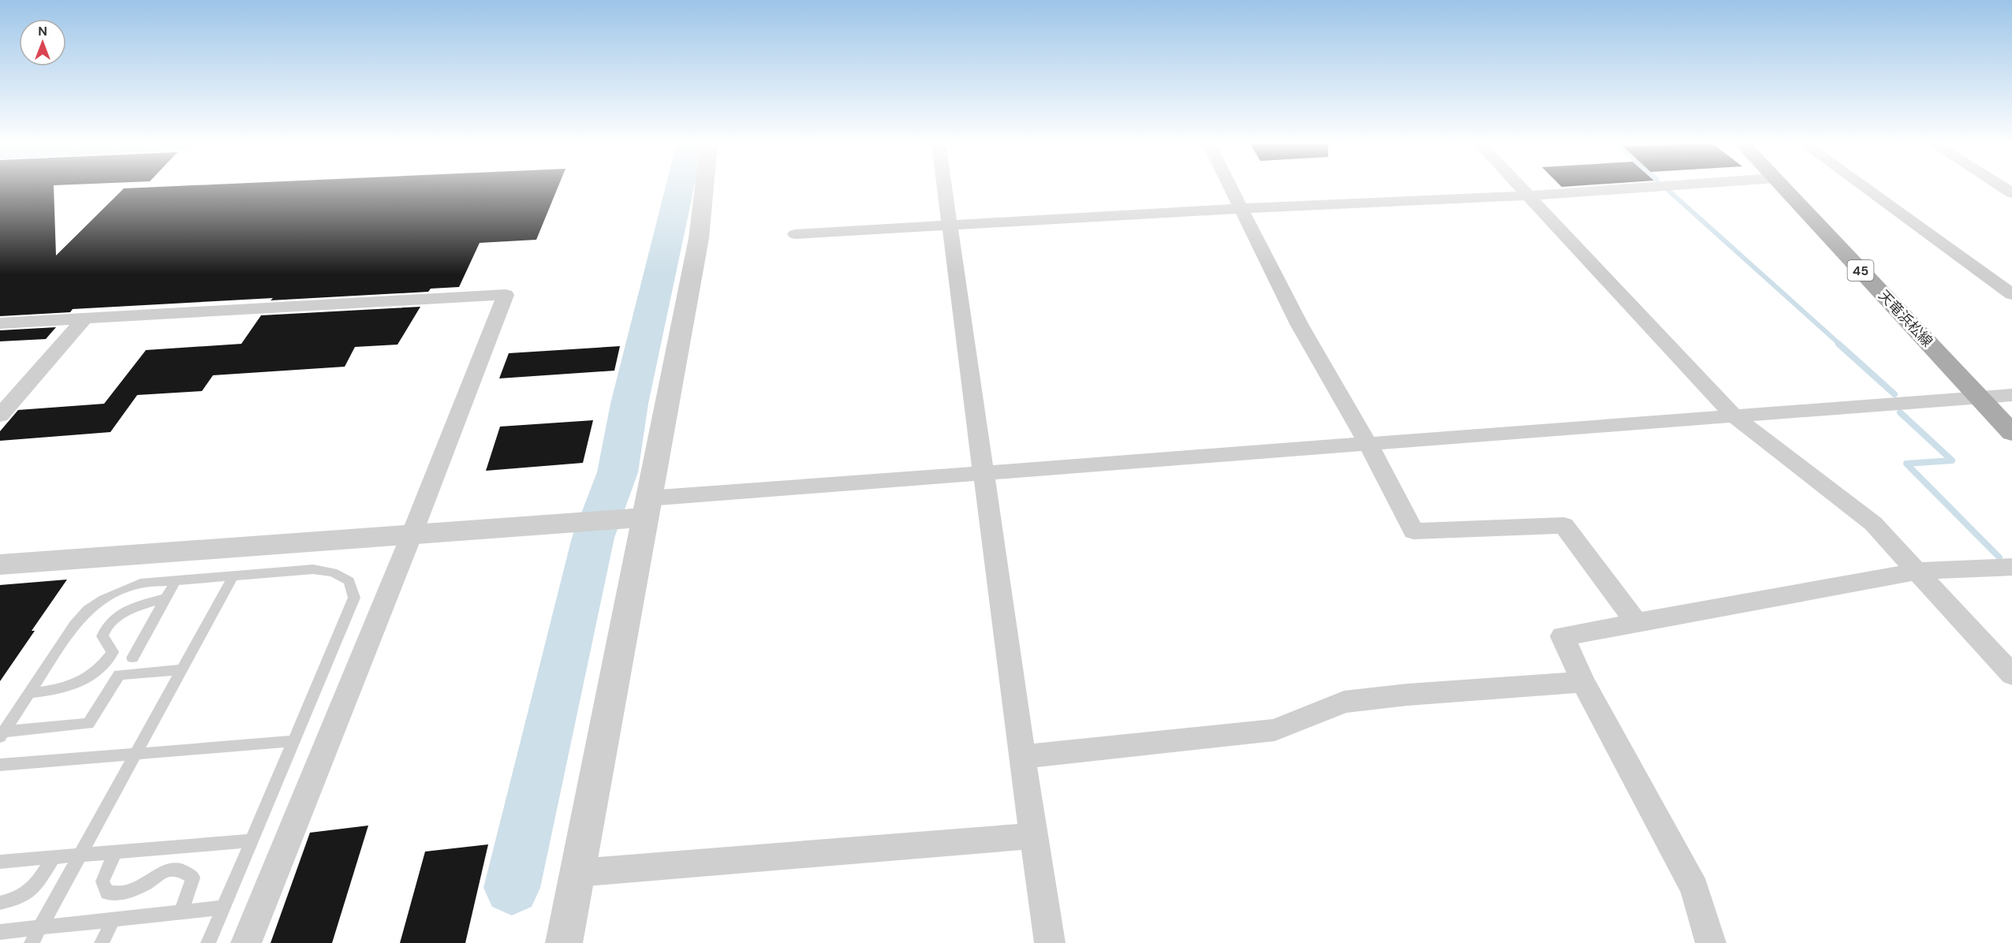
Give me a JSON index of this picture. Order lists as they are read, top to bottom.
{
  "streets": {
    "main road": ["45", "天竜浜松線"]
  },
  "north": "top"
}
